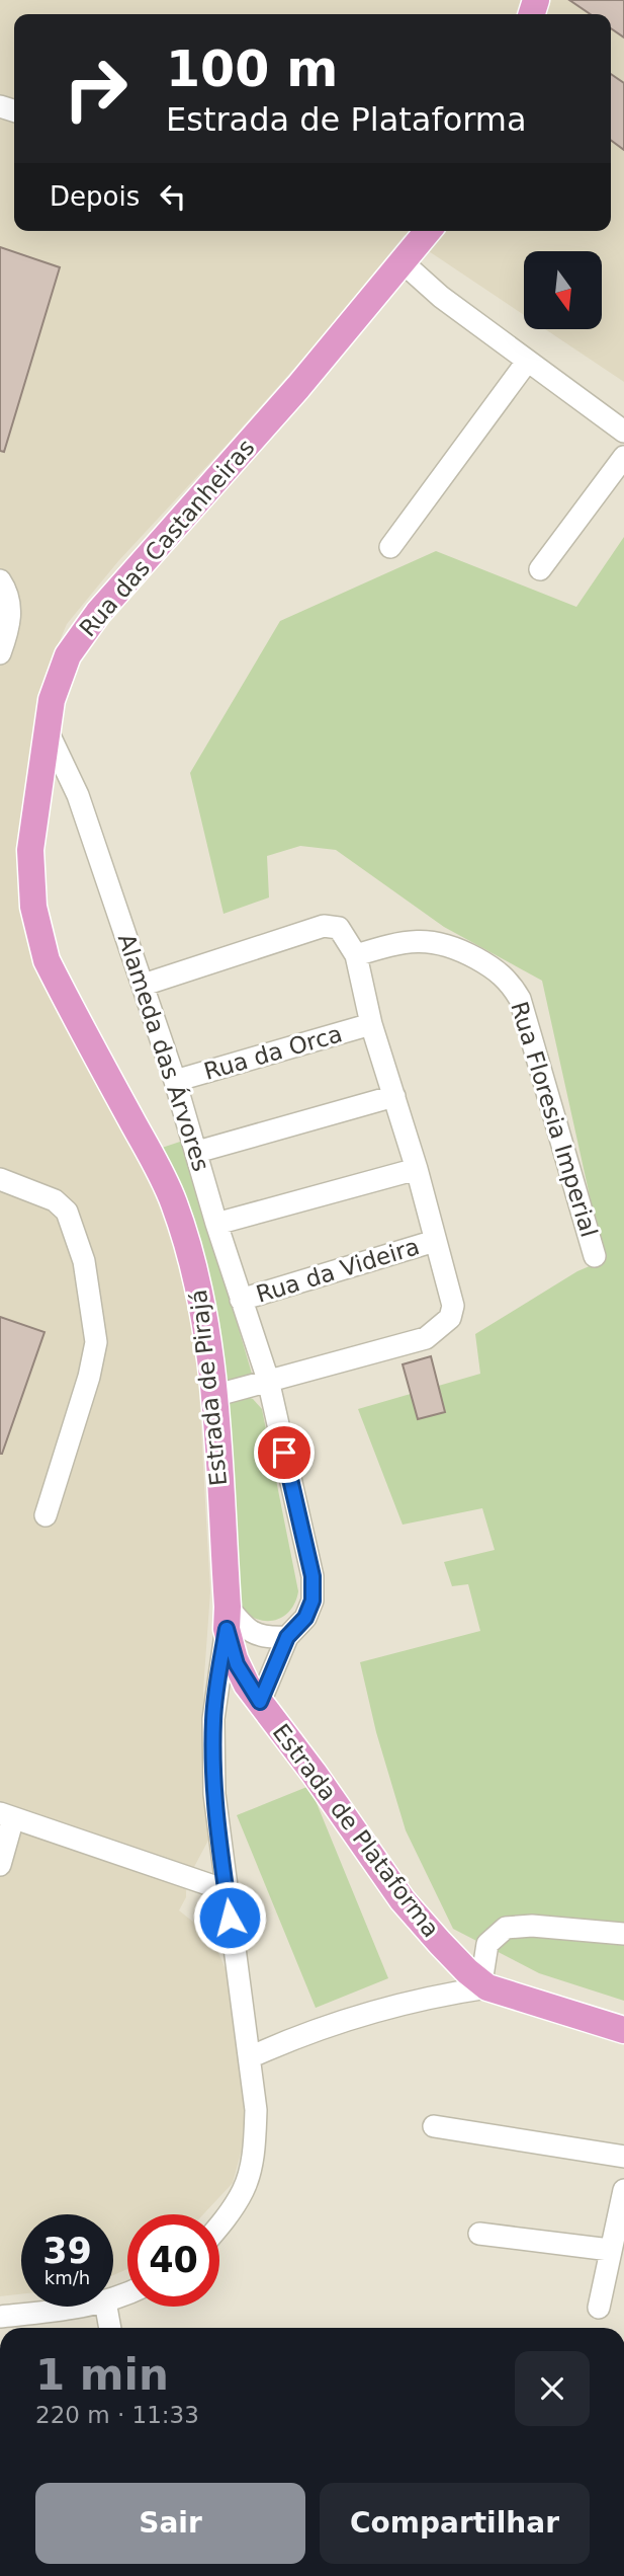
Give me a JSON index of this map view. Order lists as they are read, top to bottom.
{
  "streets": {
    "main road": ["Rua das Castanheiras", "Estrada de Pirajá", "Estrada de Plataforma"],
    "street": [
      "Alameda das Árvores",
      "Rua da Orca",
      "Rua Floresia Imperial",
      "Rua da Videira"
    ]
  },
  "crossings": [
    ["Rua das Castanheiras", "Alameda das Árvores"],
    ["Rua das Castanheiras", "Estrada de Pirajá"],
    ["Alameda das Árvores", "Rua da Orca"],
    ["Alameda das Árvores", "Rua da Videira"],
    ["Alameda das Árvores", "Estrada de Plataforma"],
    ["Estrada de Pirajá", "Estrada de Plataforma"]
  ],
  "north": "bottom",
  "page": {
    "turn": ["100 m", "Estrada de Plataforma"],
    "then": "Depois",
    "speed": "39 km/h",
    "limit": "40",
    "heading": ["1 min", "220 m · 11:33"],
    "buttons": ["Sair", "Compartilhar"]
  }
}
